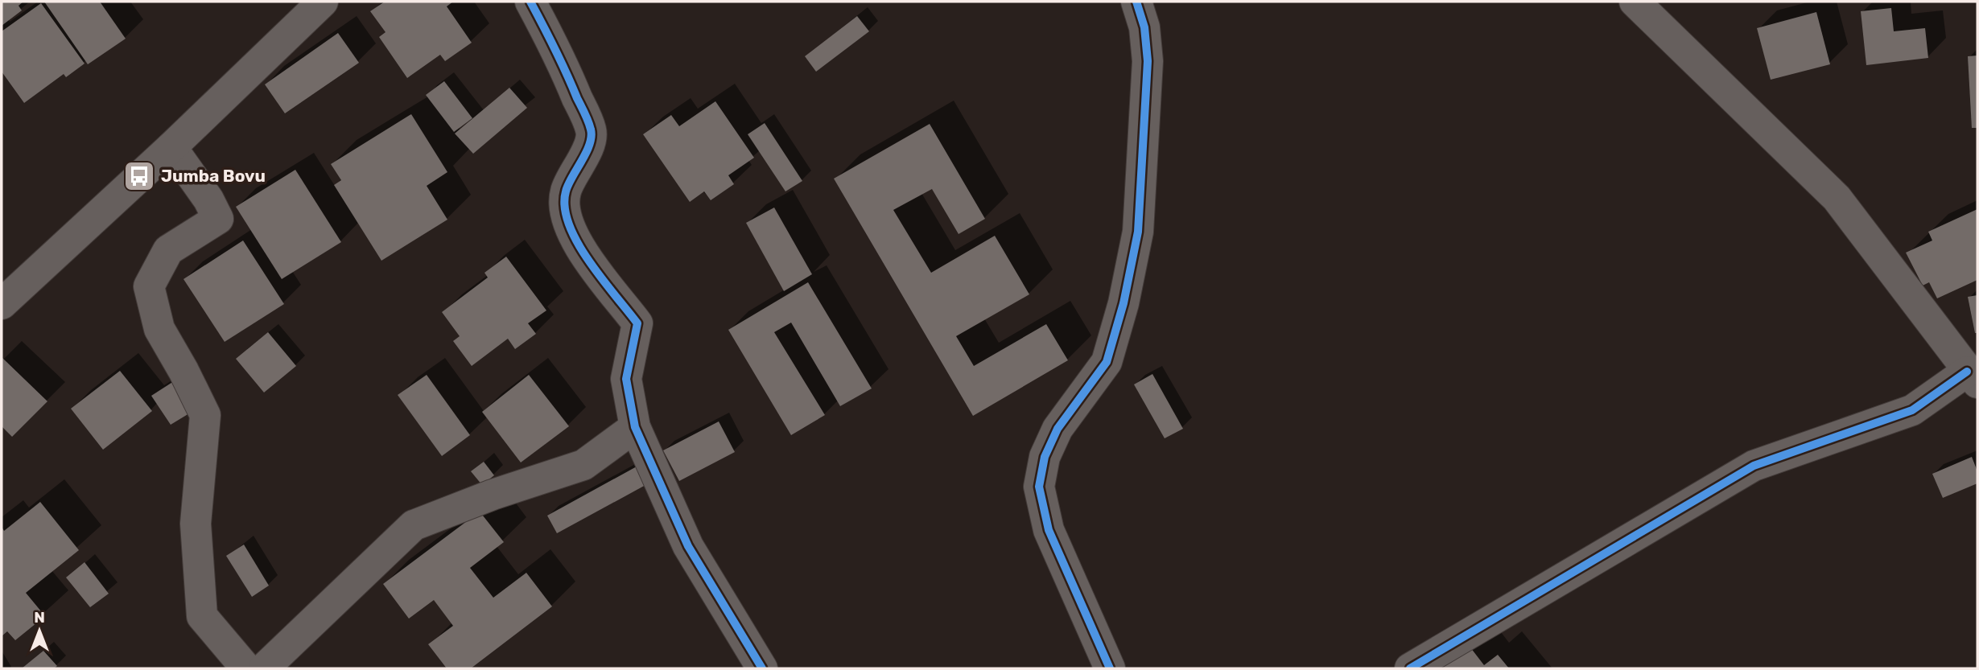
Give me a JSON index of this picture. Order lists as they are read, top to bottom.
{
  "places": {
    "bus stop": ["Jumba Bovu"]
  },
  "north": "top"
}
